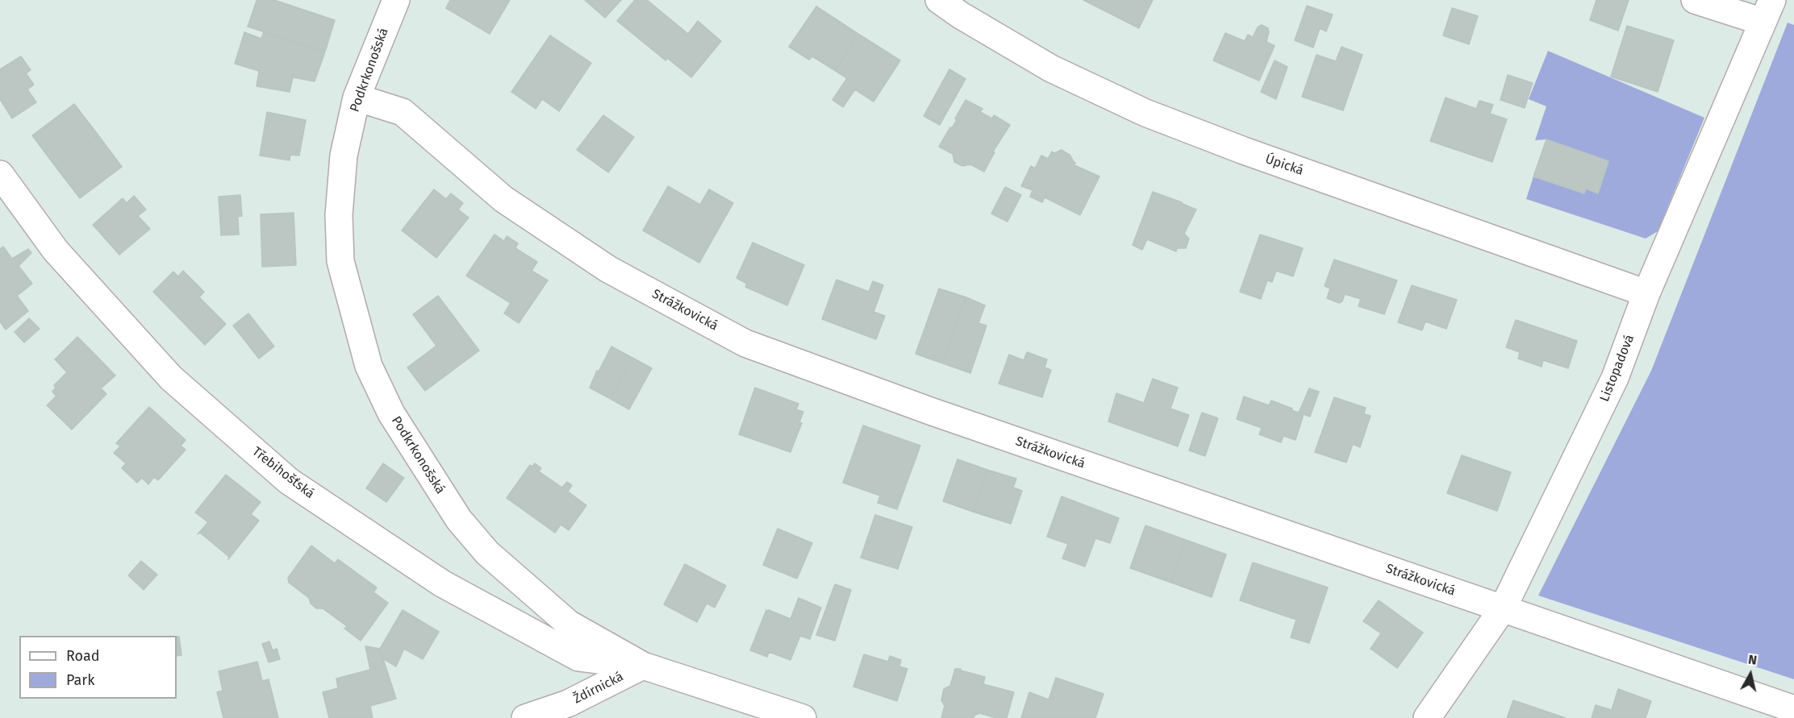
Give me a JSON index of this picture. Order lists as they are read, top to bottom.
{
  "streets": {
    "street": [
      "Podkrkonošská",
      "Úpická",
      "Strážkovická",
      "Listopadová",
      "Třebihošťská",
      "Ždírnická"
    ]
  },
  "crossings": [
    ["Podkrkonošská", "Strážkovická"],
    ["Podkrkonošská", "Třebihošťská"],
    ["Podkrkonošská", "Ždírnická"],
    ["Úpická", "Listopadová"],
    ["Strážkovická", "Listopadová"],
    ["Třebihošťská", "Ždírnická"]
  ],
  "legend": ["Road", "Park"],
  "north": "top"
}
